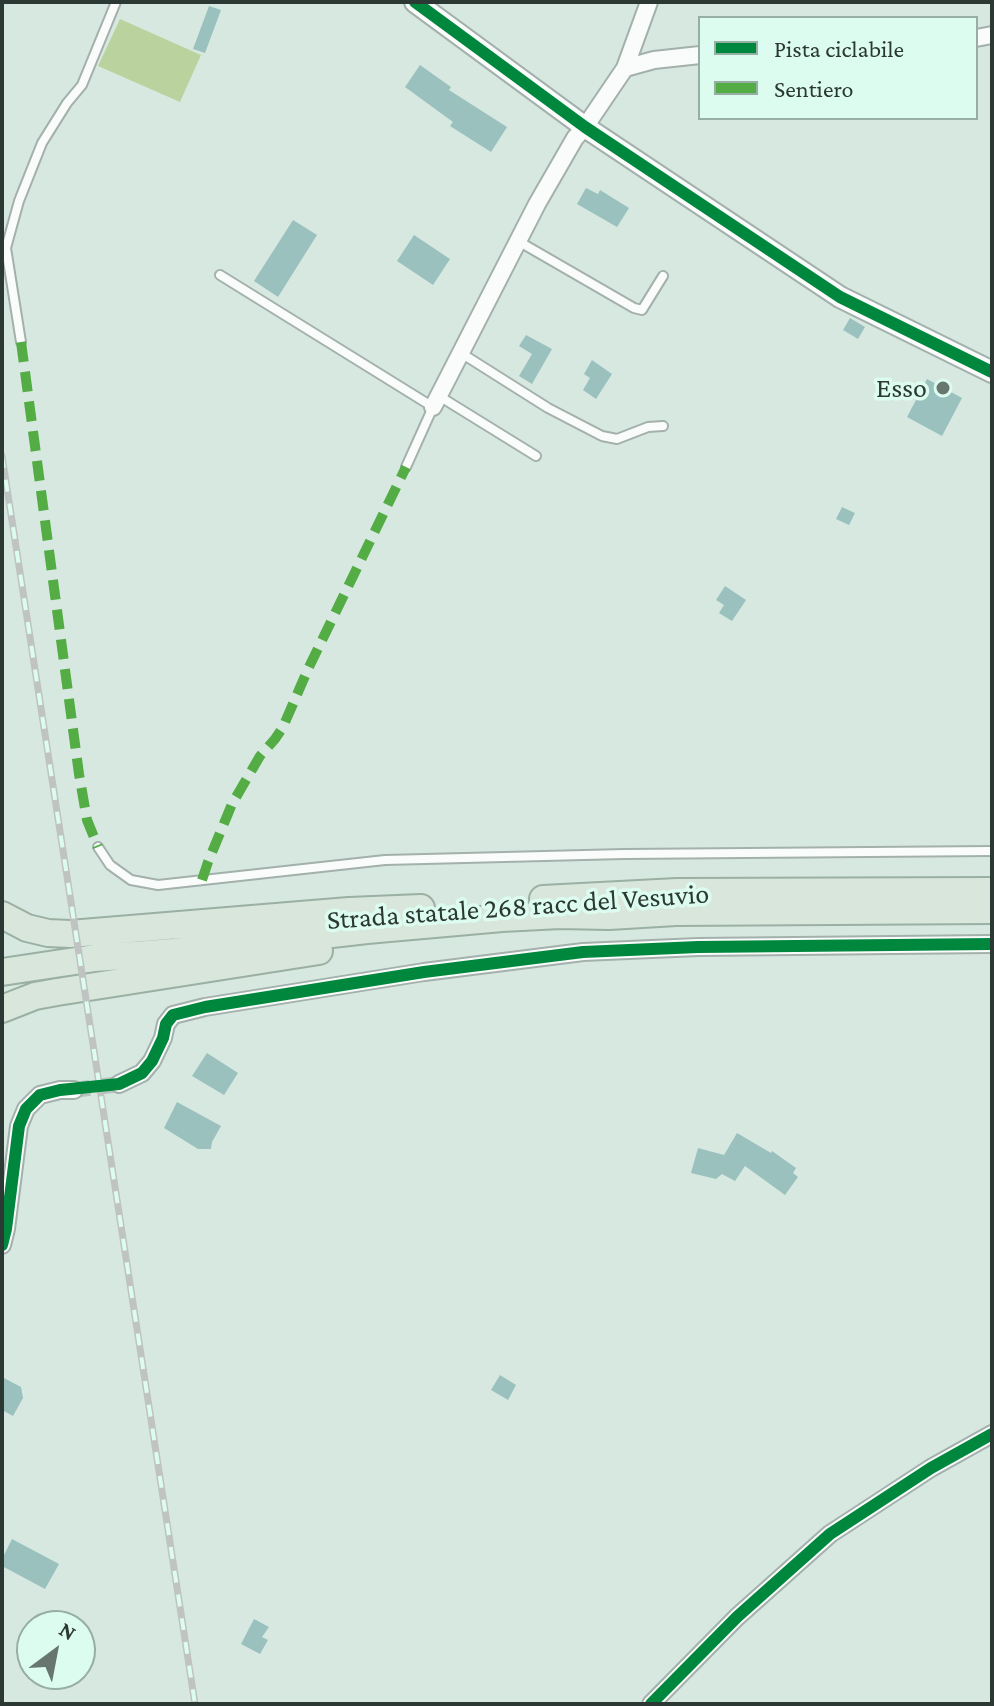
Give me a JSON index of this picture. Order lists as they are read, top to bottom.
{
  "streets": {
    "highway": ["Strada statale 268 racc del Vesuvio"]
  },
  "places": ["Esso"],
  "legend": ["Pista ciclabile", "Sentiero"],
  "north": "top right"
}
